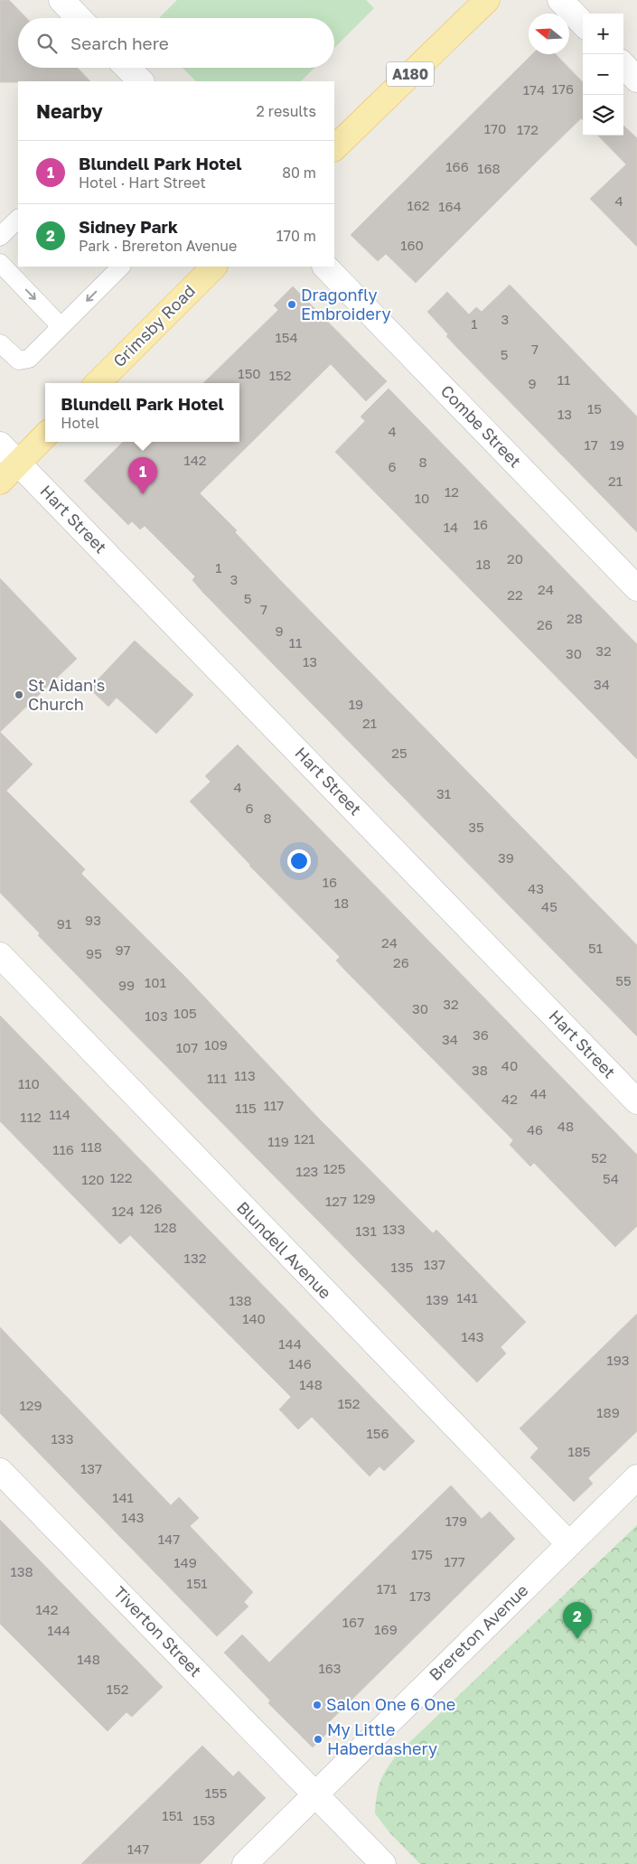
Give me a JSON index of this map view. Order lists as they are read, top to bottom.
{
  "streets": {
    "main road": ["A180", "Grimsby Road"],
    "street": [
      "Combe Street",
      "Hart Street",
      "Blundell Avenue",
      "Tiverton Street",
      "Brereton Avenue"
    ]
  },
  "crossings": [
    ["Blundell Avenue", "Brereton Avenue"],
    ["Tiverton Street", "Brereton Avenue"]
  ],
  "places": [
    "Dragonfly Embroidery",
    "St Aidan's Church",
    "Salon One 6 One",
    "My Little Haberdashery"
  ],
  "house_numbers": [
    "176",
    "174",
    "170",
    "172",
    "166",
    "168",
    "4",
    "162",
    "164",
    "160",
    "3",
    "1",
    "154",
    "7",
    "5",
    "150",
    "152",
    "11",
    "9",
    "15",
    "13",
    "4",
    "17",
    "19",
    "142",
    "8",
    "6",
    "21",
    "12",
    "10",
    "16",
    "14",
    "20",
    "18",
    "1",
    "3",
    "24",
    "22",
    "5",
    "7",
    "28",
    "26",
    "9",
    "11",
    "32",
    "30",
    "13",
    "34",
    "19",
    "21",
    "25",
    "4",
    "31",
    "6",
    "8",
    "35",
    "39",
    "16",
    "43",
    "18",
    "45",
    "93",
    "91",
    "24",
    "51",
    "97",
    "95",
    "26",
    "55",
    "101",
    "99",
    "32",
    "30",
    "105",
    "103",
    "36",
    "34",
    "109",
    "107",
    "40",
    "38",
    "113",
    "111",
    "110",
    "44",
    "42",
    "117",
    "115",
    "114",
    "112",
    "48",
    "46",
    "121",
    "119",
    "118",
    "116",
    "52",
    "125",
    "123",
    "122",
    "54",
    "120",
    "129",
    "127",
    "126",
    "124",
    "128",
    "133",
    "131",
    "132",
    "137",
    "135",
    "141",
    "139",
    "138",
    "140",
    "143",
    "144",
    "193",
    "146",
    "148",
    "152",
    "129",
    "189",
    "156",
    "133",
    "185",
    "137",
    "141",
    "143",
    "179",
    "147",
    "175",
    "177",
    "149",
    "138",
    "151",
    "171",
    "173",
    "142",
    "167",
    "169",
    "144",
    "148",
    "163",
    "152",
    "155",
    "151",
    "153",
    "147"
  ],
  "north": "left",
  "page": {
    "map_buttons": ["+", "−"],
    "search": "Search here",
    "heading": ["Nearby", "2 results"],
    "list": [
      {
        "mark": "1",
        "name": "Blundell Park Hotel",
        "note": "Hotel · Hart Street",
        "value": "80 m"
      },
      {
        "mark": "2",
        "name": "Sidney Park",
        "note": "Park · Brereton Avenue",
        "value": "170 m"
      }
    ],
    "popup": ["Blundell Park Hotel", "Hotel"],
    "pins": ["1", "2"]
  }
}
